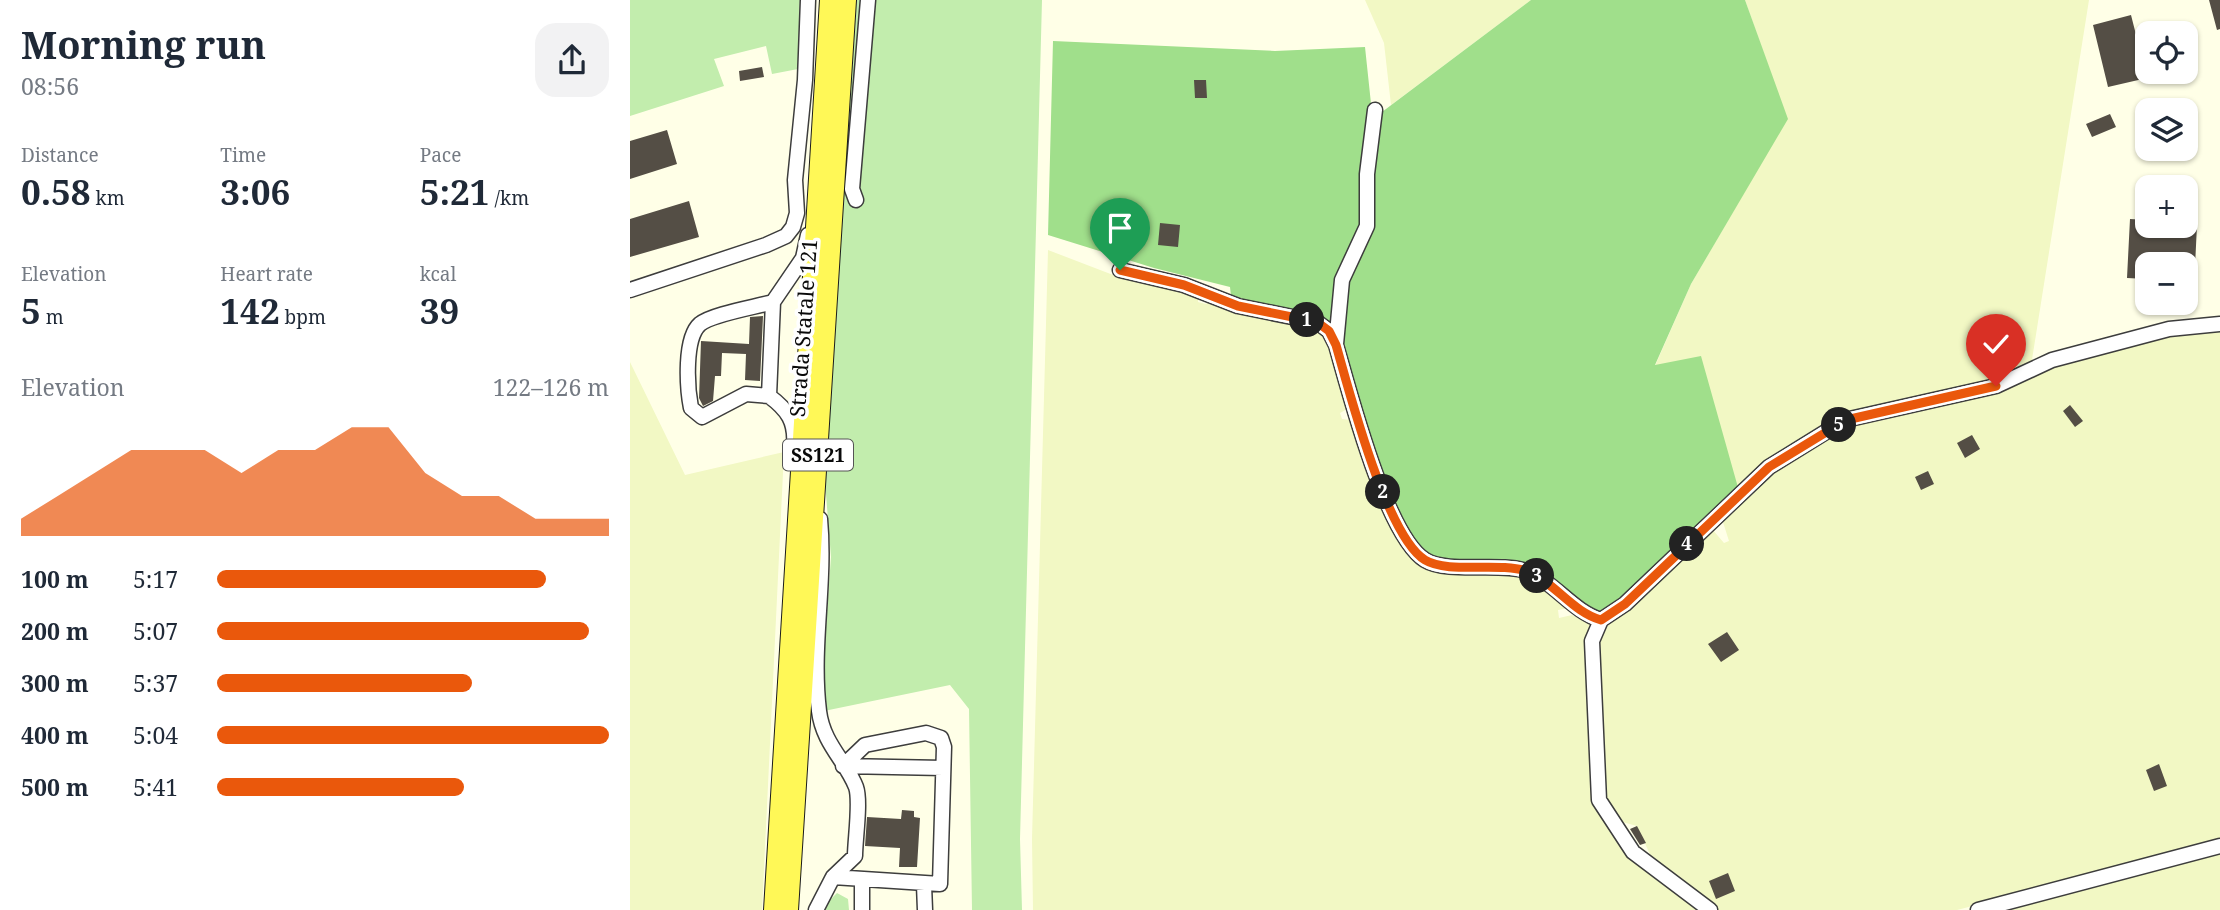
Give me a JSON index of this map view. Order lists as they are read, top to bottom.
{
  "streets": {
    "main road": ["Strada Statale 121", "SS121"]
  },
  "page": {
    "heading": ["Morning run", "08:56"],
    "map_buttons": ["+", "−"],
    "stats": [
      ["Distance", "0.58 km"],
      ["Time", "3:06"],
      ["Pace", "5:21 /km"],
      ["Elevation", "5 m"],
      ["Heart rate", "142 bpm"],
      ["kcal", "39"]
    ],
    "pins": [
      "1",
      "5",
      "2",
      "4",
      "3"
    ],
    "chart": ["Elevation", "122–126 m"],
    "list": [
      {
        "name": "100 m",
        "note": "5:17"
      },
      {
        "name": "200 m",
        "note": "5:07"
      },
      {
        "name": "300 m",
        "note": "5:37"
      },
      {
        "name": "400 m",
        "note": "5:04"
      },
      {
        "name": "500 m",
        "note": "5:41"
      }
    ]
  }
}
